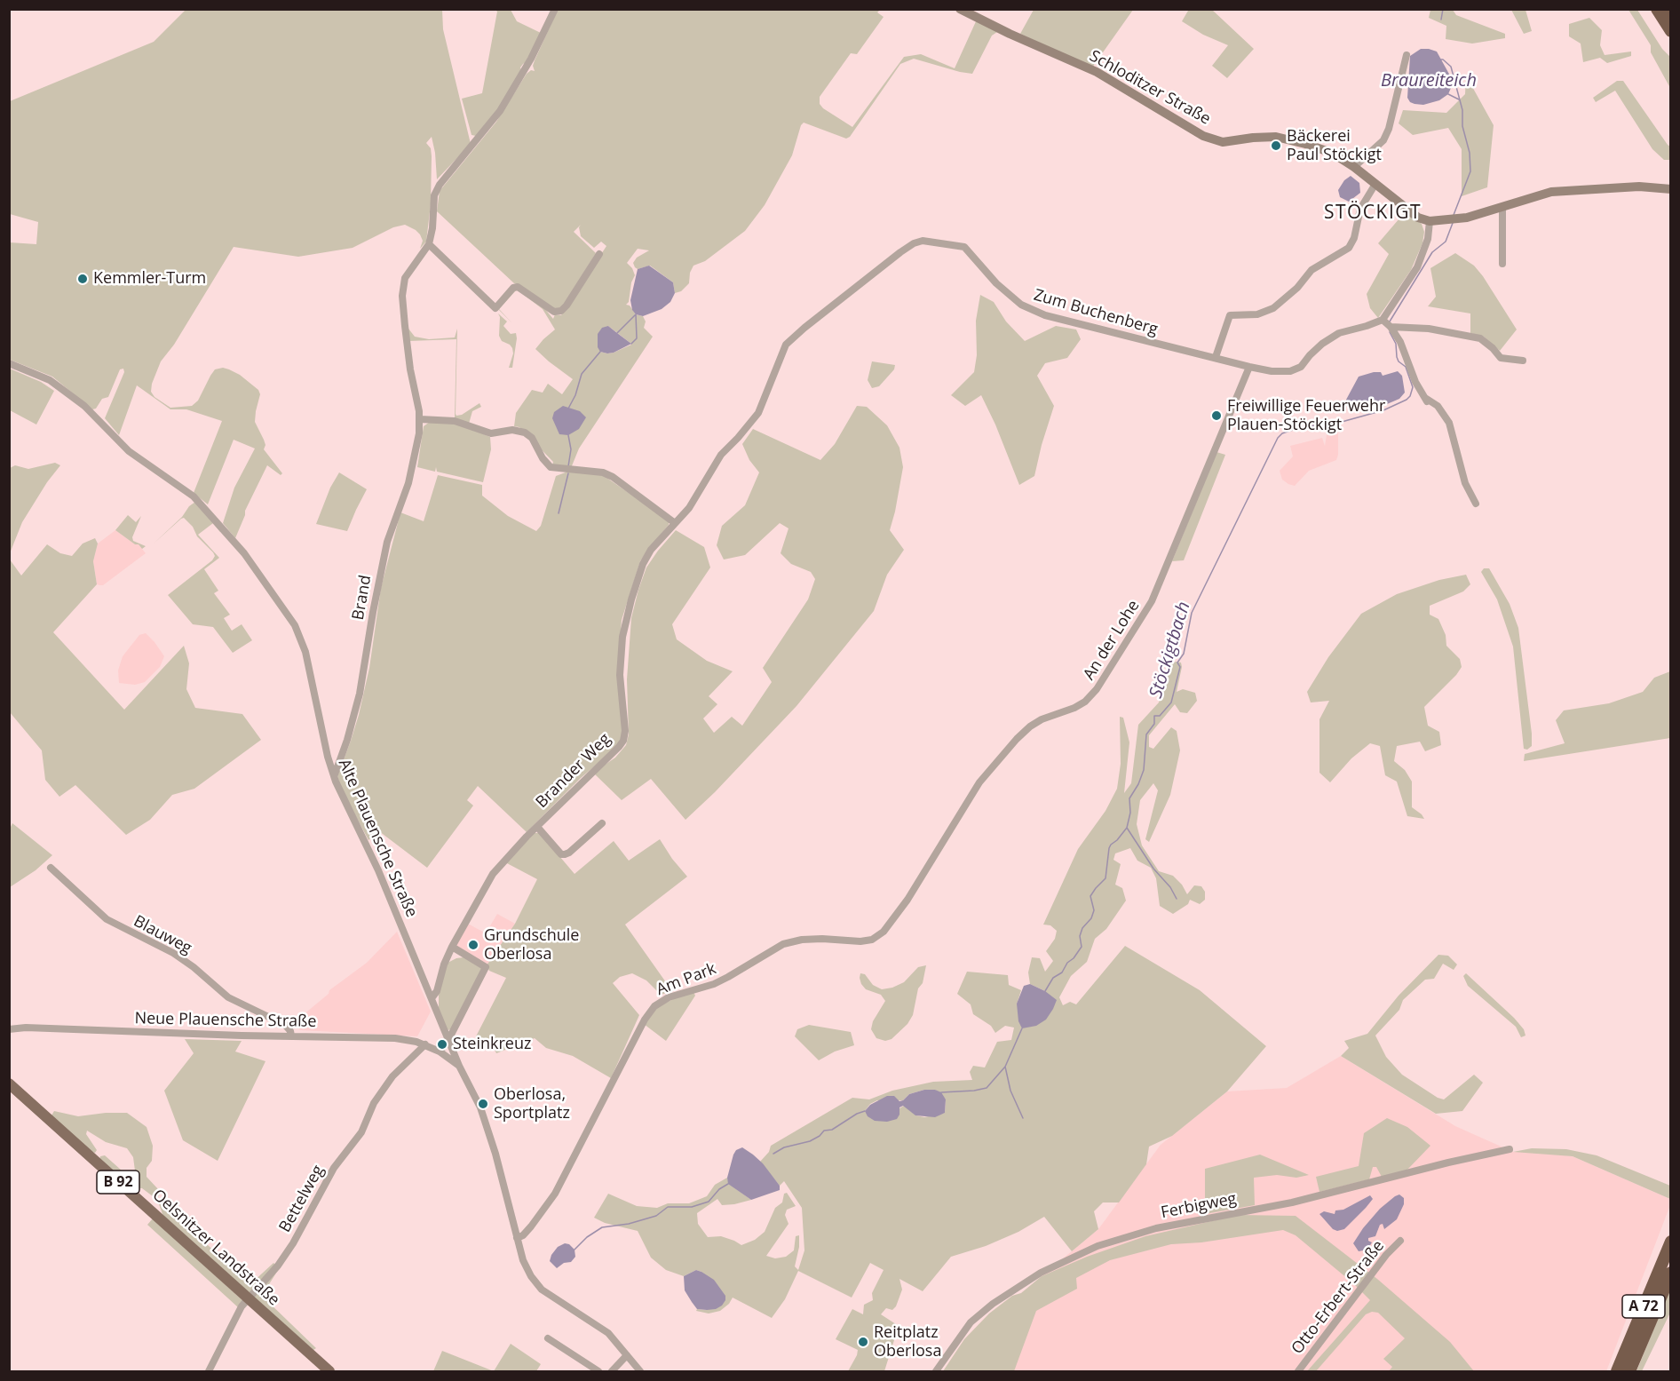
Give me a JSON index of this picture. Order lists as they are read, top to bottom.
{
  "streets": {
    "highway": ["A 72"],
    "main road": ["B 92", "Oelsnitzer Landstraße"],
    "street": [
      "Schloditzer Straße",
      "Zum Buchenberg",
      "Brand",
      "An der Lohe",
      "Brander Weg",
      "Alte Plauensche Straße",
      "Blauweg",
      "Am Park",
      "Neue Plauensche Straße",
      "Bettelweg",
      "Ferbigweg",
      "Otto-Erbert-Straße"
    ]
  },
  "crossings": [
    ["Zum Buchenberg", "An der Lohe"],
    ["Zum Buchenberg", "Brander Weg"],
    ["Brand", "Alte Plauensche Straße"],
    ["An der Lohe", "Am Park"],
    ["Brander Weg", "Alte Plauensche Straße"],
    ["Alte Plauensche Straße", "Neue Plauensche Straße"],
    ["Blauweg", "Neue Plauensche Straße"],
    ["Am Park", "Neue Plauensche Straße"],
    ["Neue Plauensche Straße", "Bettelweg"]
  ],
  "districts": ["STÖCKIGT"],
  "water": ["Braureiteich", "Stöckigtbach"],
  "places": [
    "Bäckerei Paul Stöckigt",
    "Kemmler-Turm",
    "Freiwillige Feuerwehr Plauen-Stöckigt",
    "Grundschule Oberlosa",
    "Steinkreuz",
    "Oberlosa, Sportplatz",
    "Reitplatz Oberlosa"
  ]
}
